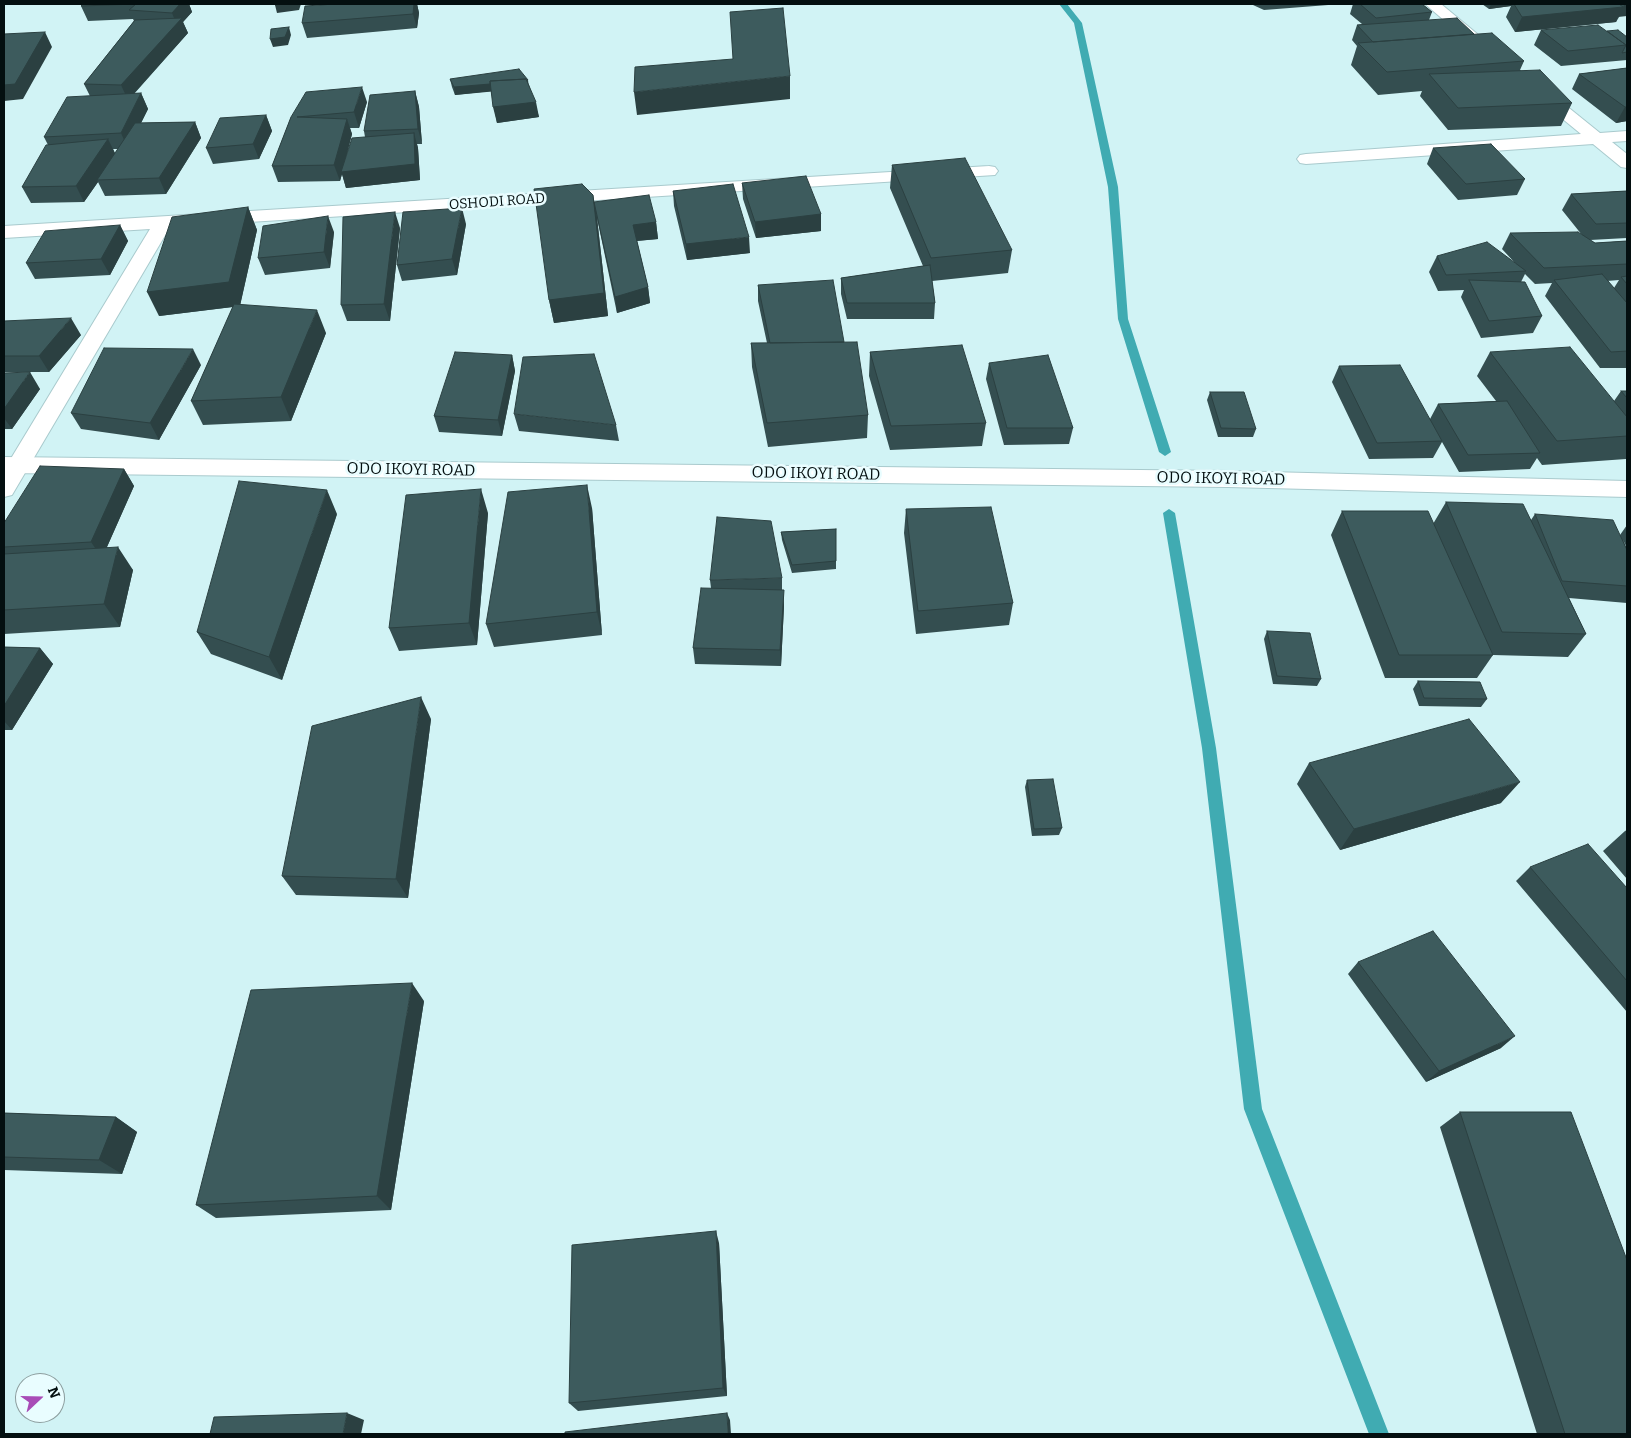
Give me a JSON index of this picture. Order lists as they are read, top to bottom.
{
  "streets": {
    "street": ["OSHODI ROAD", "ODO IKOYI ROAD"]
  },
  "north": "right"
}
